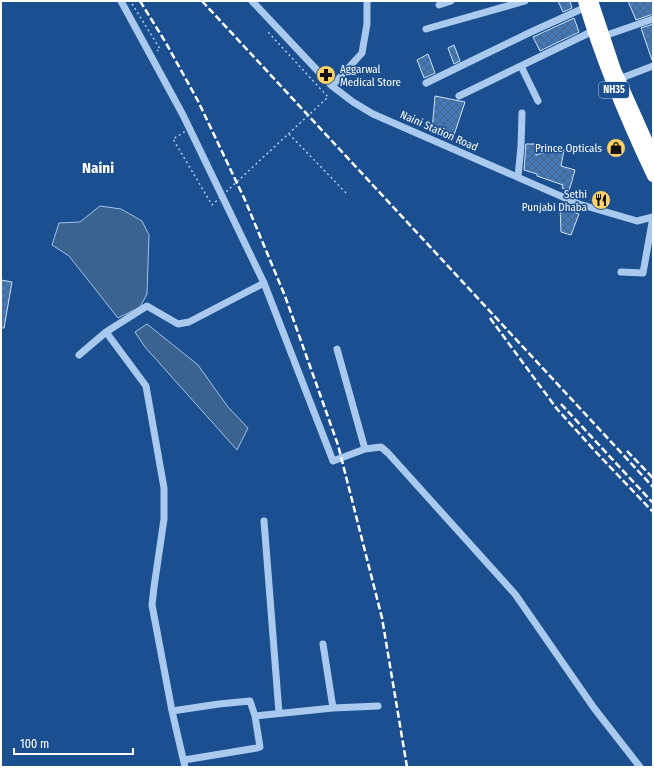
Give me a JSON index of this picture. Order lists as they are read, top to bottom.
{
  "streets": {
    "highway": ["NH35"],
    "street": ["Naini Station Road"]
  },
  "districts": ["Naini"],
  "places": {
    "pharmacy": ["Aggarwal Medical Store"],
    "shop": ["Prince Opticals"],
    "restaurant": ["Sethi Punjabi Dhaba"]
  },
  "scale_bar": "100 m"
}
